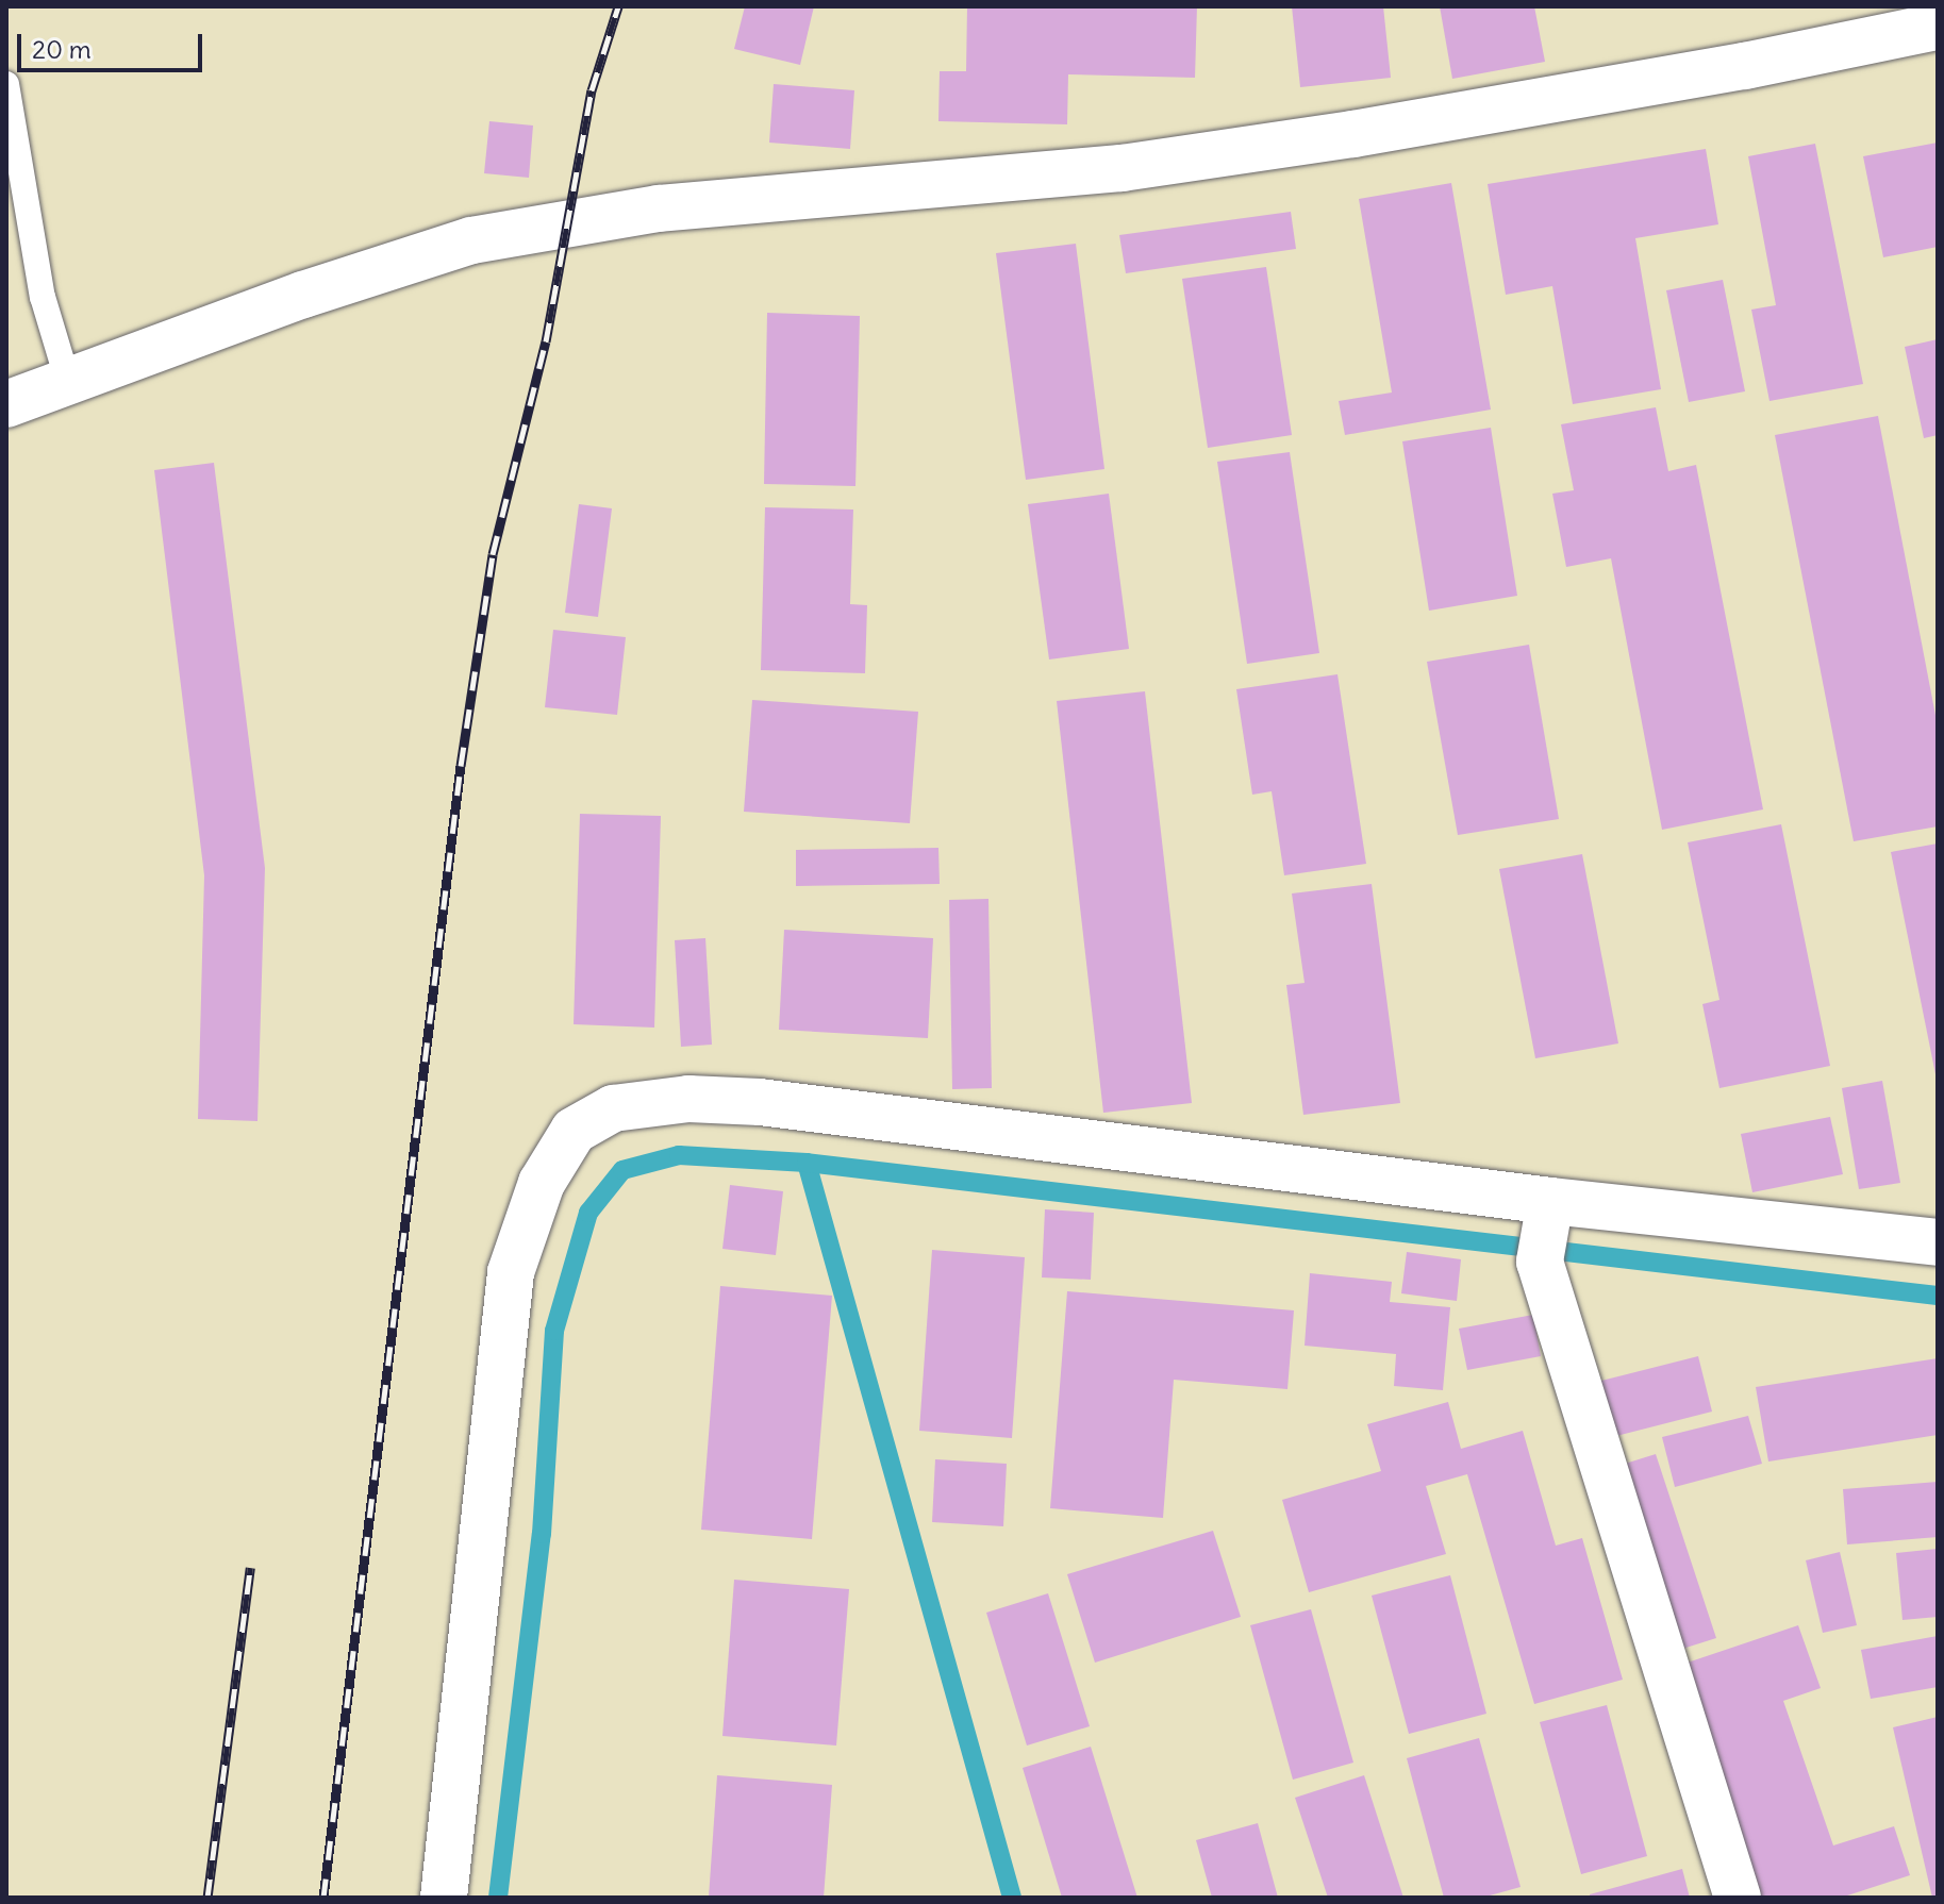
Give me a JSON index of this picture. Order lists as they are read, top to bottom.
{
  "scale_bar": "20 m"
}
